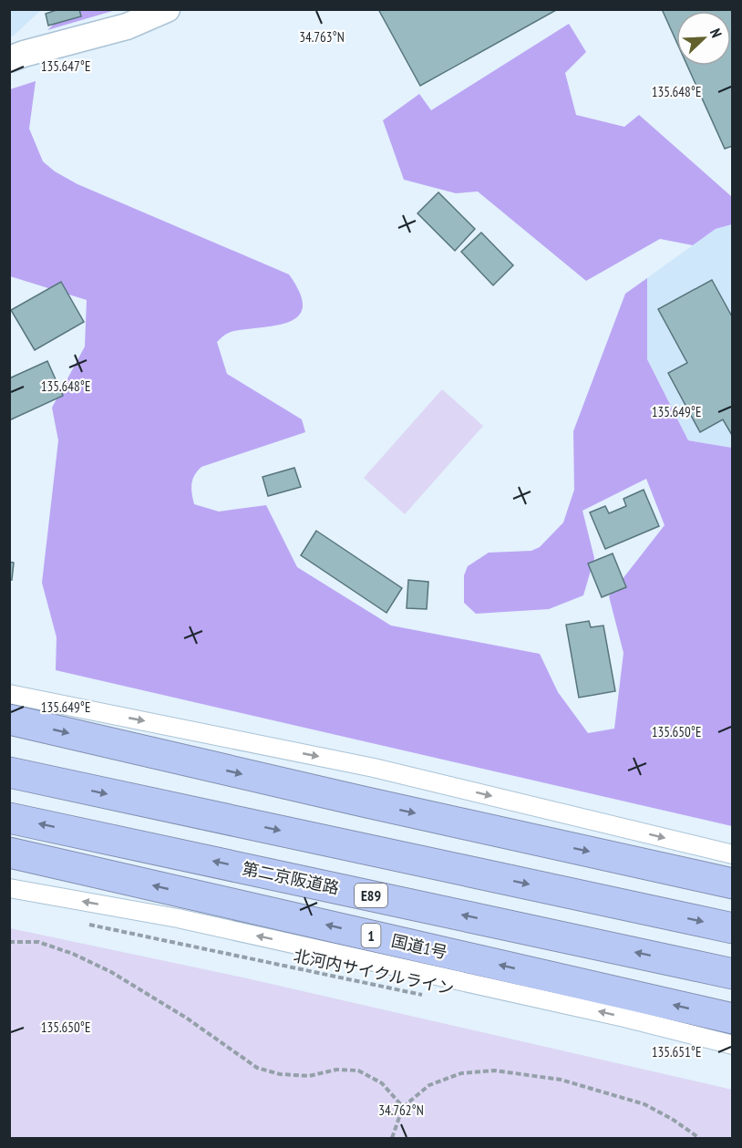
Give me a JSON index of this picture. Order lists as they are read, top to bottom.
{
  "streets": {
    "highway": [
      "第二京阪道路",
      "E89",
      "1",
      "国道1号"
    ],
    "path": ["北河内サイクルライン"]
  },
  "north": "top right",
  "coordinates": [
    "34.763°N",
    "135.647°E",
    "135.648°E",
    "135.649°E",
    "135.650°E",
    "135.651°E",
    "34.762°N"
  ]
}
